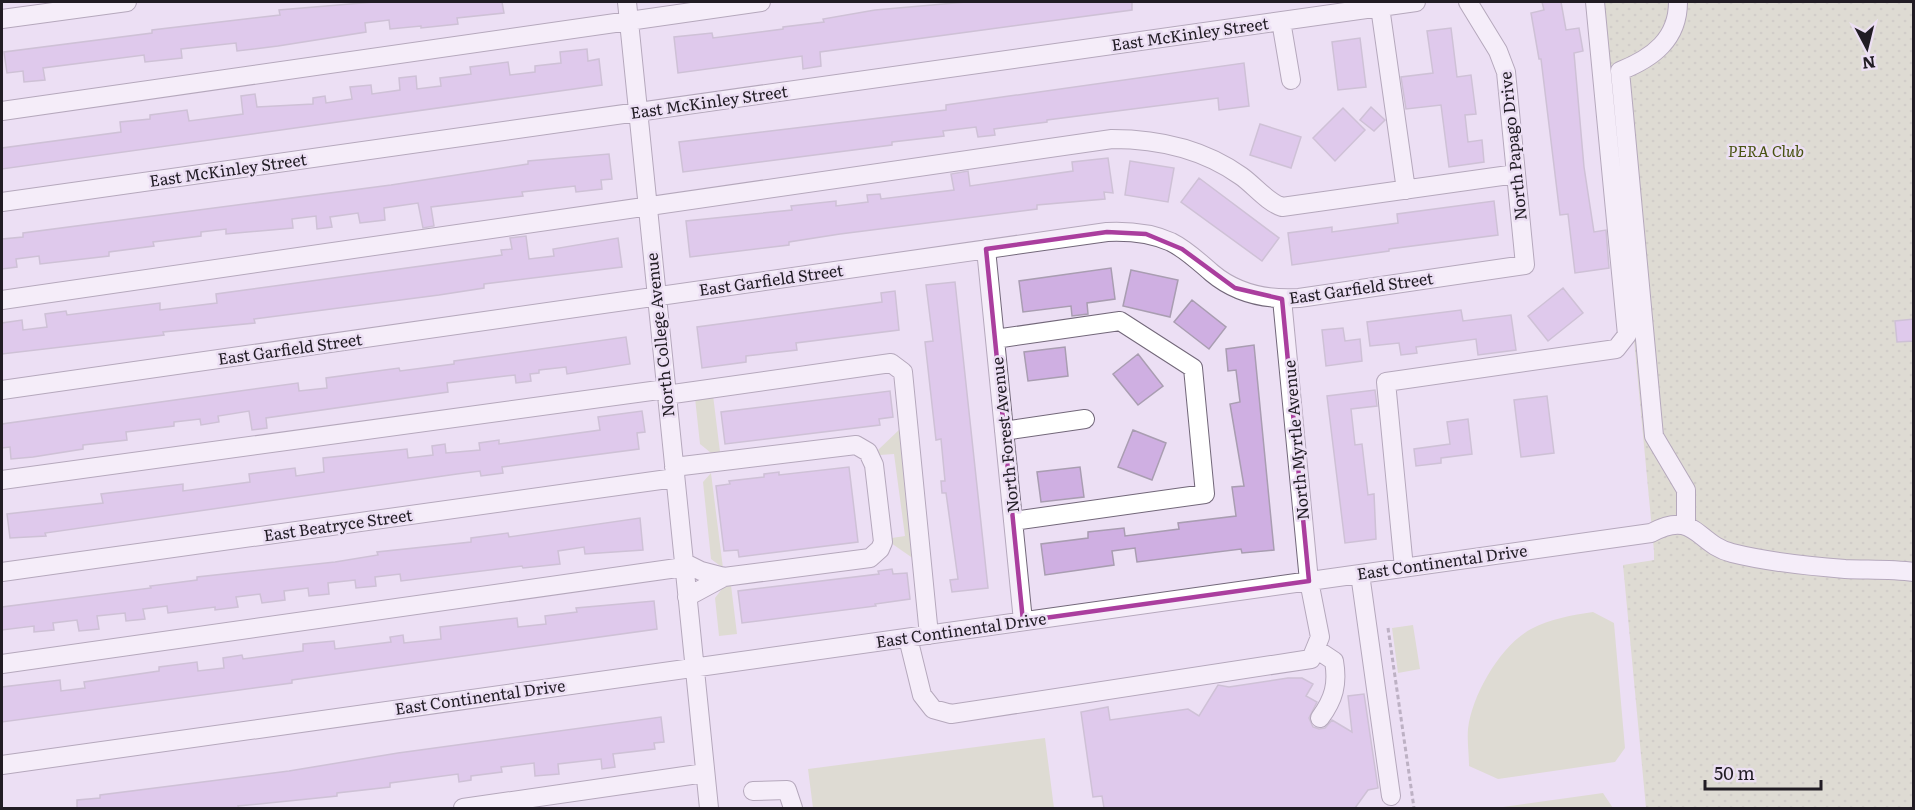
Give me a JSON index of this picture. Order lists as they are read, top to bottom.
{
  "streets": {
    "street": [
      "East McKinley Street",
      "North Papago Drive",
      "East Garfield Street",
      "North College Avenue",
      "North Forest Avenue",
      "North Myrtle Avenue",
      "East Beatryce Street",
      "East Continental Drive"
    ]
  },
  "crossings": [
    ["East McKinley Street", "North College Avenue"],
    ["North Papago Drive", "East Garfield Street"],
    ["East Garfield Street", "North College Avenue"],
    ["East Garfield Street", "North Forest Avenue"],
    ["East Garfield Street", "North Myrtle Avenue"],
    ["North College Avenue", "East Beatryce Street"],
    ["North College Avenue", "East Continental Drive"],
    ["North Forest Avenue", "East Continental Drive"],
    ["North Myrtle Avenue", "East Continental Drive"]
  ],
  "parks": ["PERA Club"],
  "scale_bar": "50 m",
  "north": "bottom"
}
